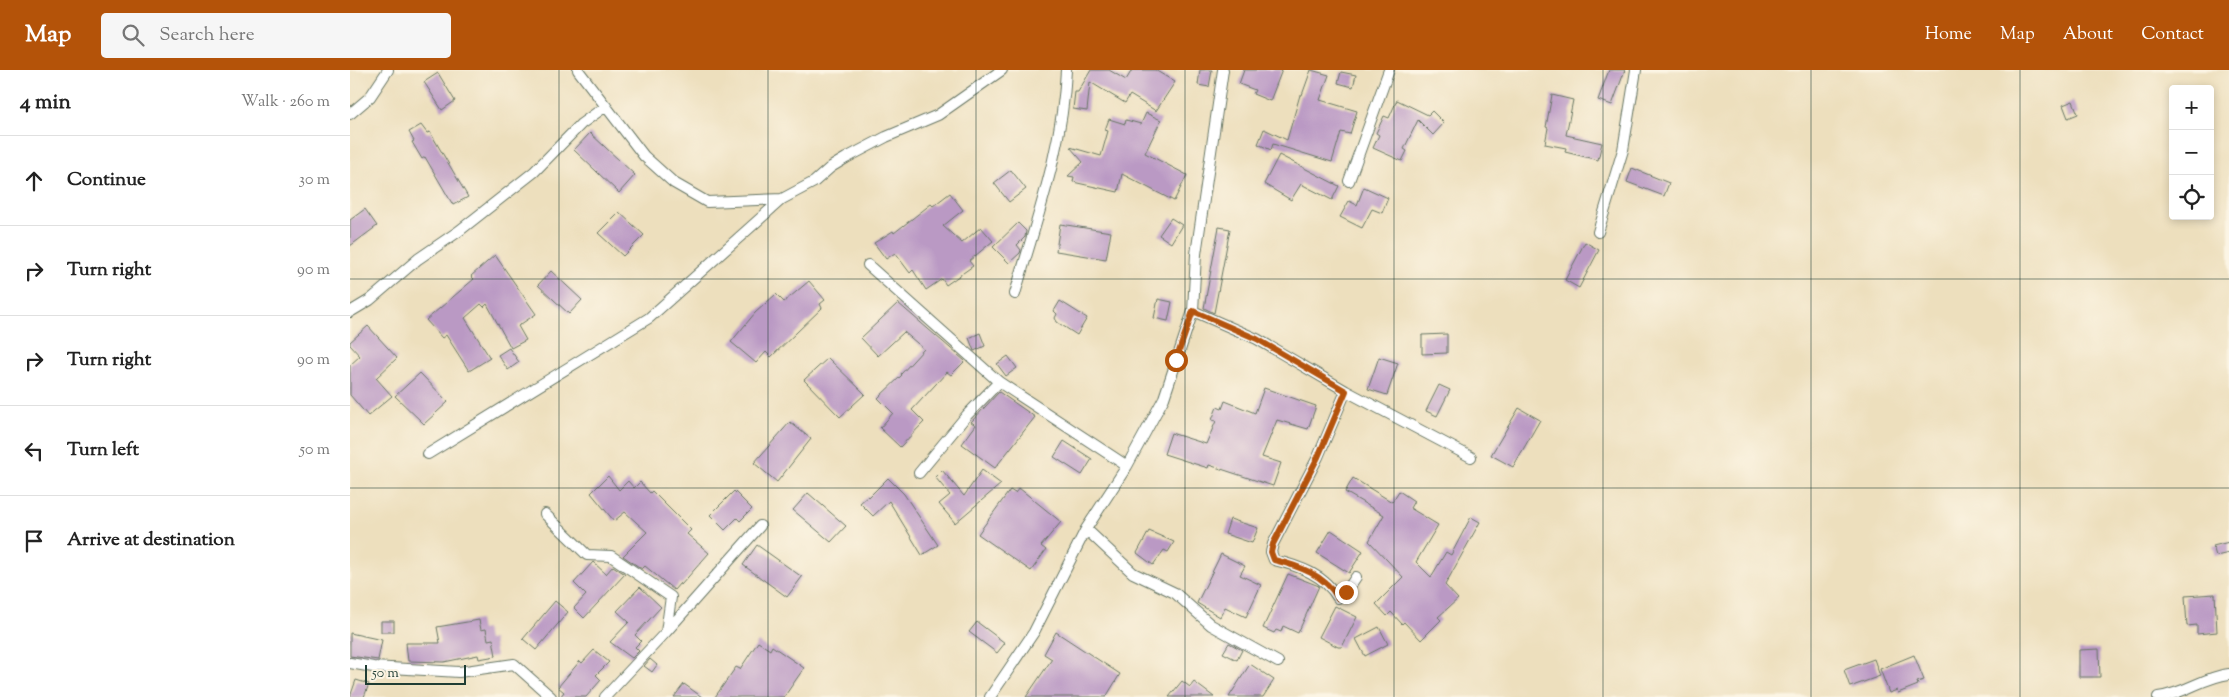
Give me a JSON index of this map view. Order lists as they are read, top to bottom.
{
  "scale_bar": "50 m",
  "page": {
    "header": "Map",
    "search": "Search here",
    "nav": [
      "Home",
      "Map",
      "About",
      "Contact"
    ],
    "heading": ["4 min", "Walk · 260 m"],
    "map_buttons": ["+", "−"],
    "list": [
      ["Continue", "30 m"],
      ["Turn right", "90 m"],
      ["Turn right", "90 m"],
      ["Turn left", "50 m"],
      "Arrive at destination"
    ],
    "scale": "50 m"
  }
}
